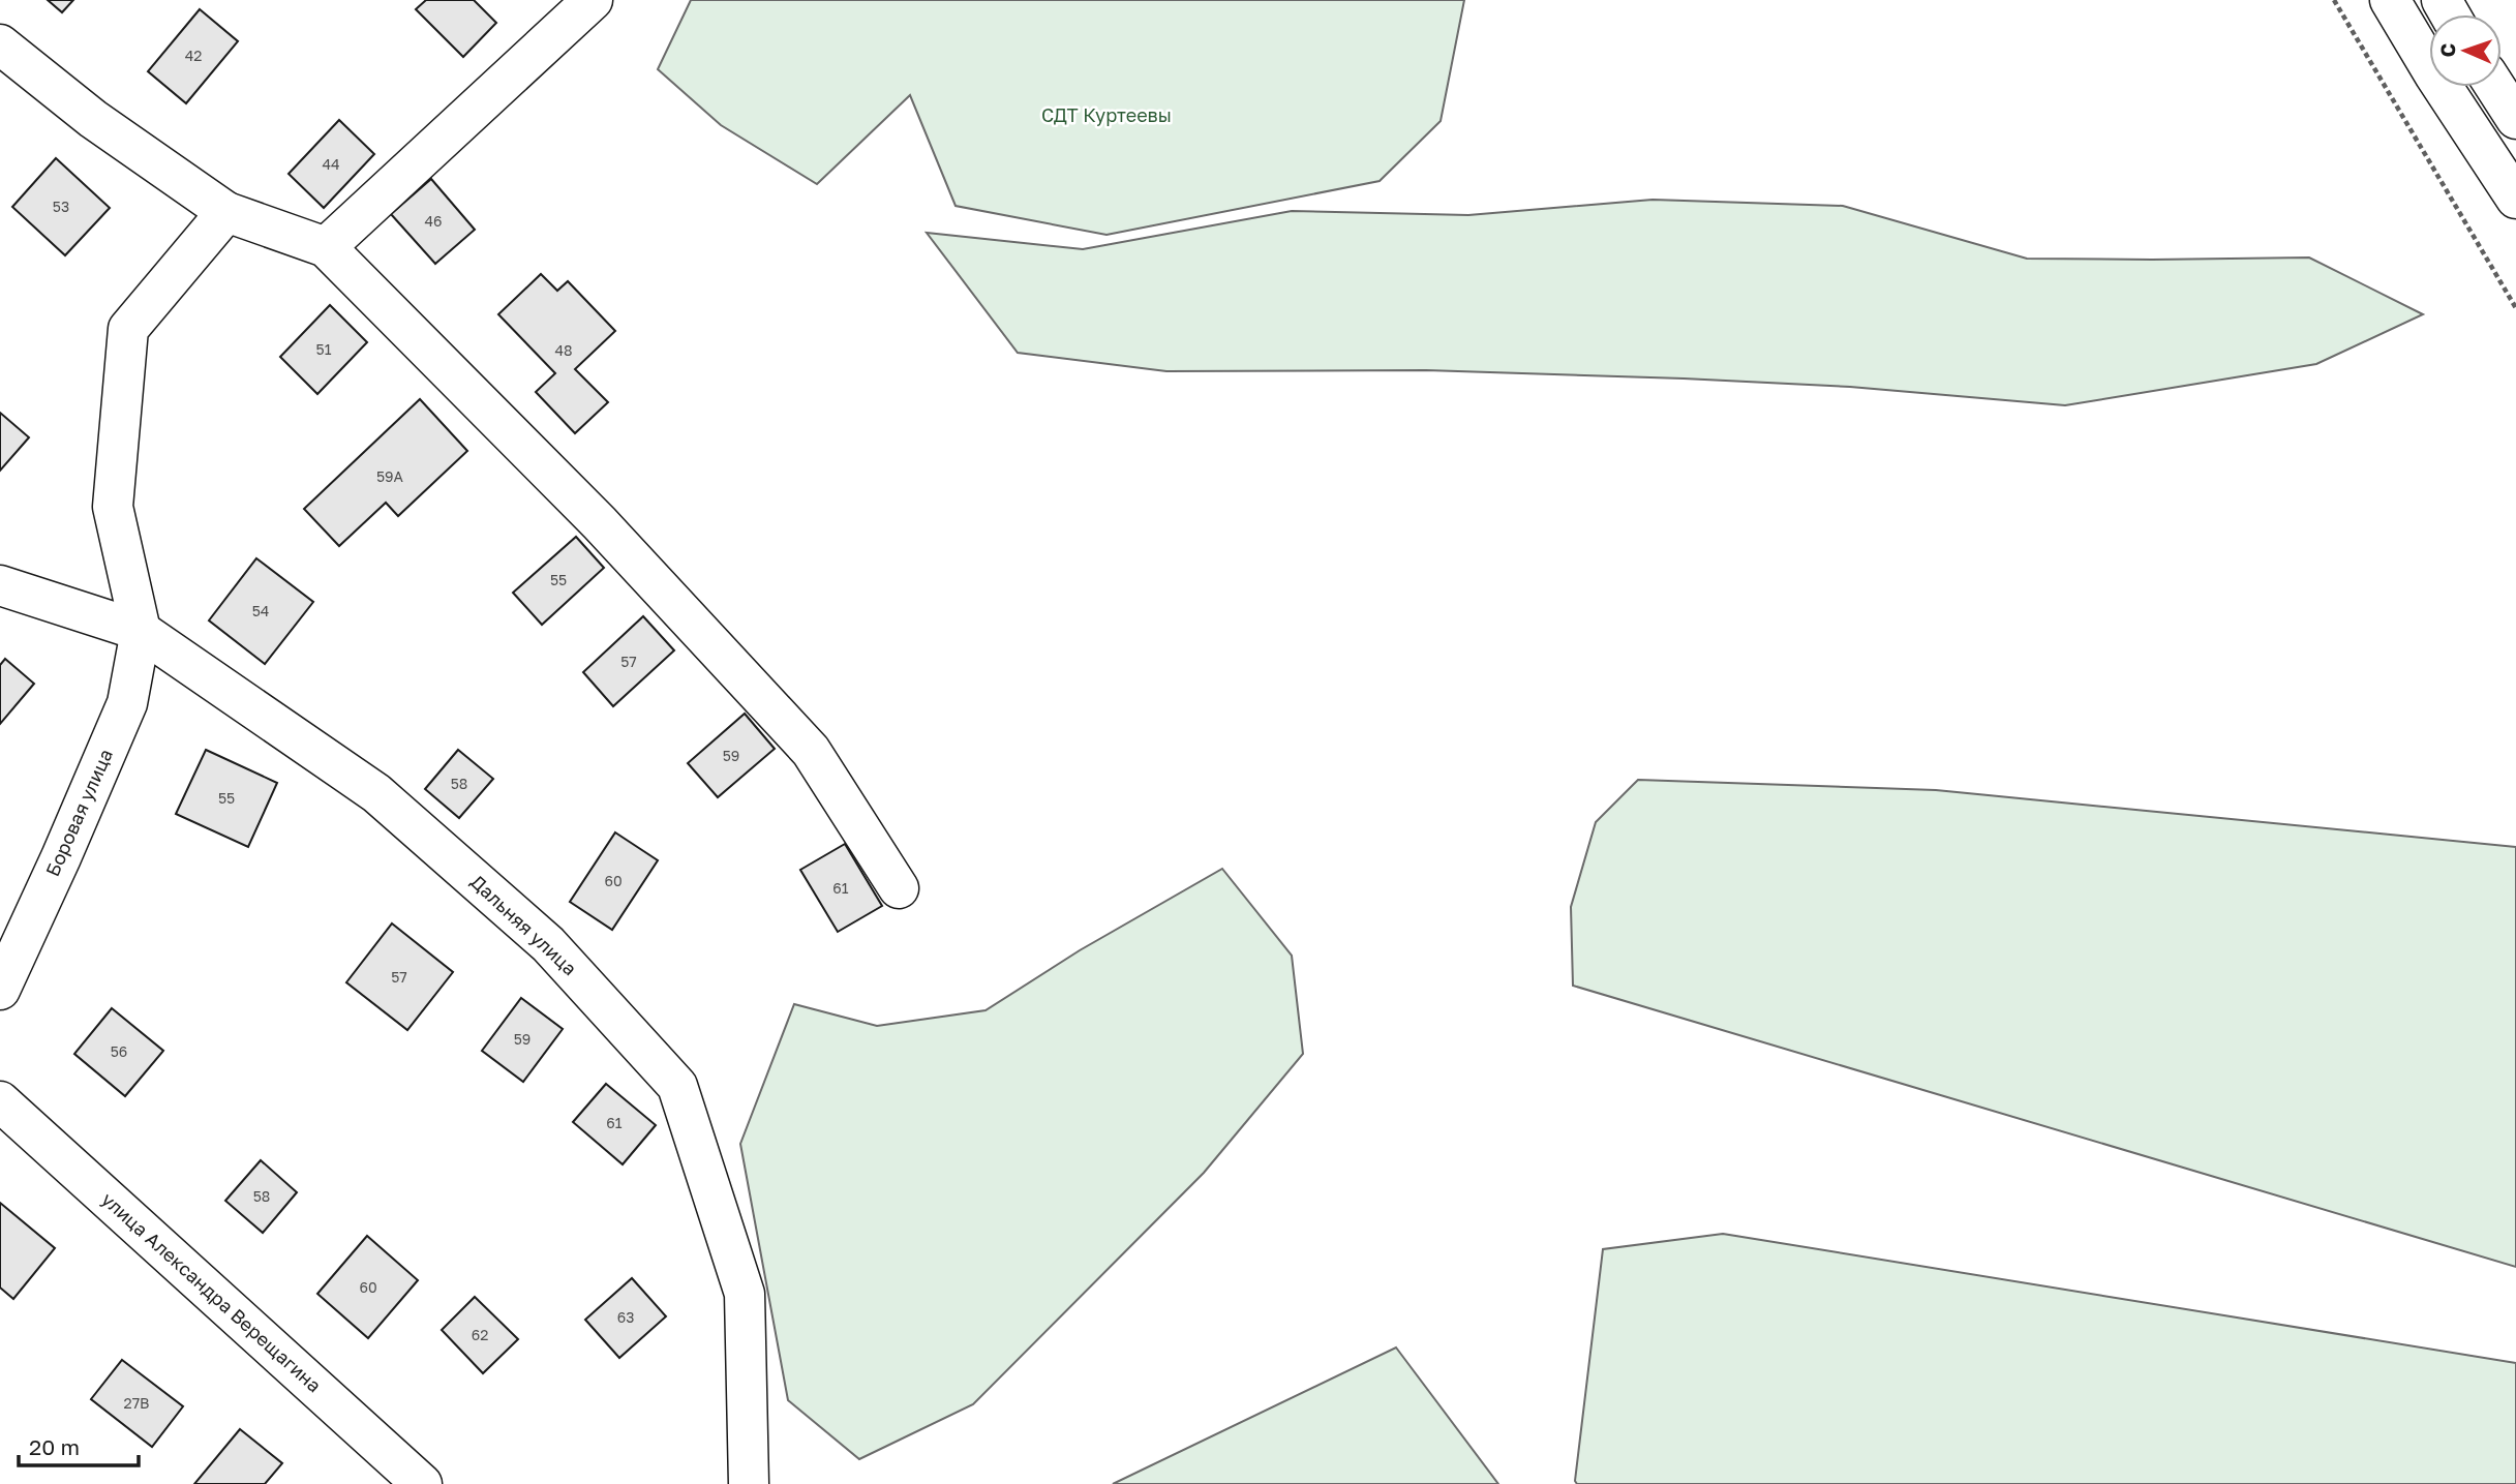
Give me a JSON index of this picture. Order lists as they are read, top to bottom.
{
  "streets": {
    "main road": ["Боровая улица", "Дальняя улица", "улица Александра Верещагина"]
  },
  "crossings": [
    ["Боровая улица", "Дальняя улица"]
  ],
  "parks": ["СДТ Куртеевы"],
  "house_numbers": [
    "42",
    "44",
    "53",
    "46",
    "51",
    "48",
    "59А",
    "55",
    "54",
    "57",
    "59",
    "58",
    "55",
    "60",
    "61",
    "57",
    "59",
    "56",
    "61",
    "58",
    "60",
    "63",
    "62",
    "27В"
  ],
  "scale_bar": "20 m",
  "north": "left"
}
